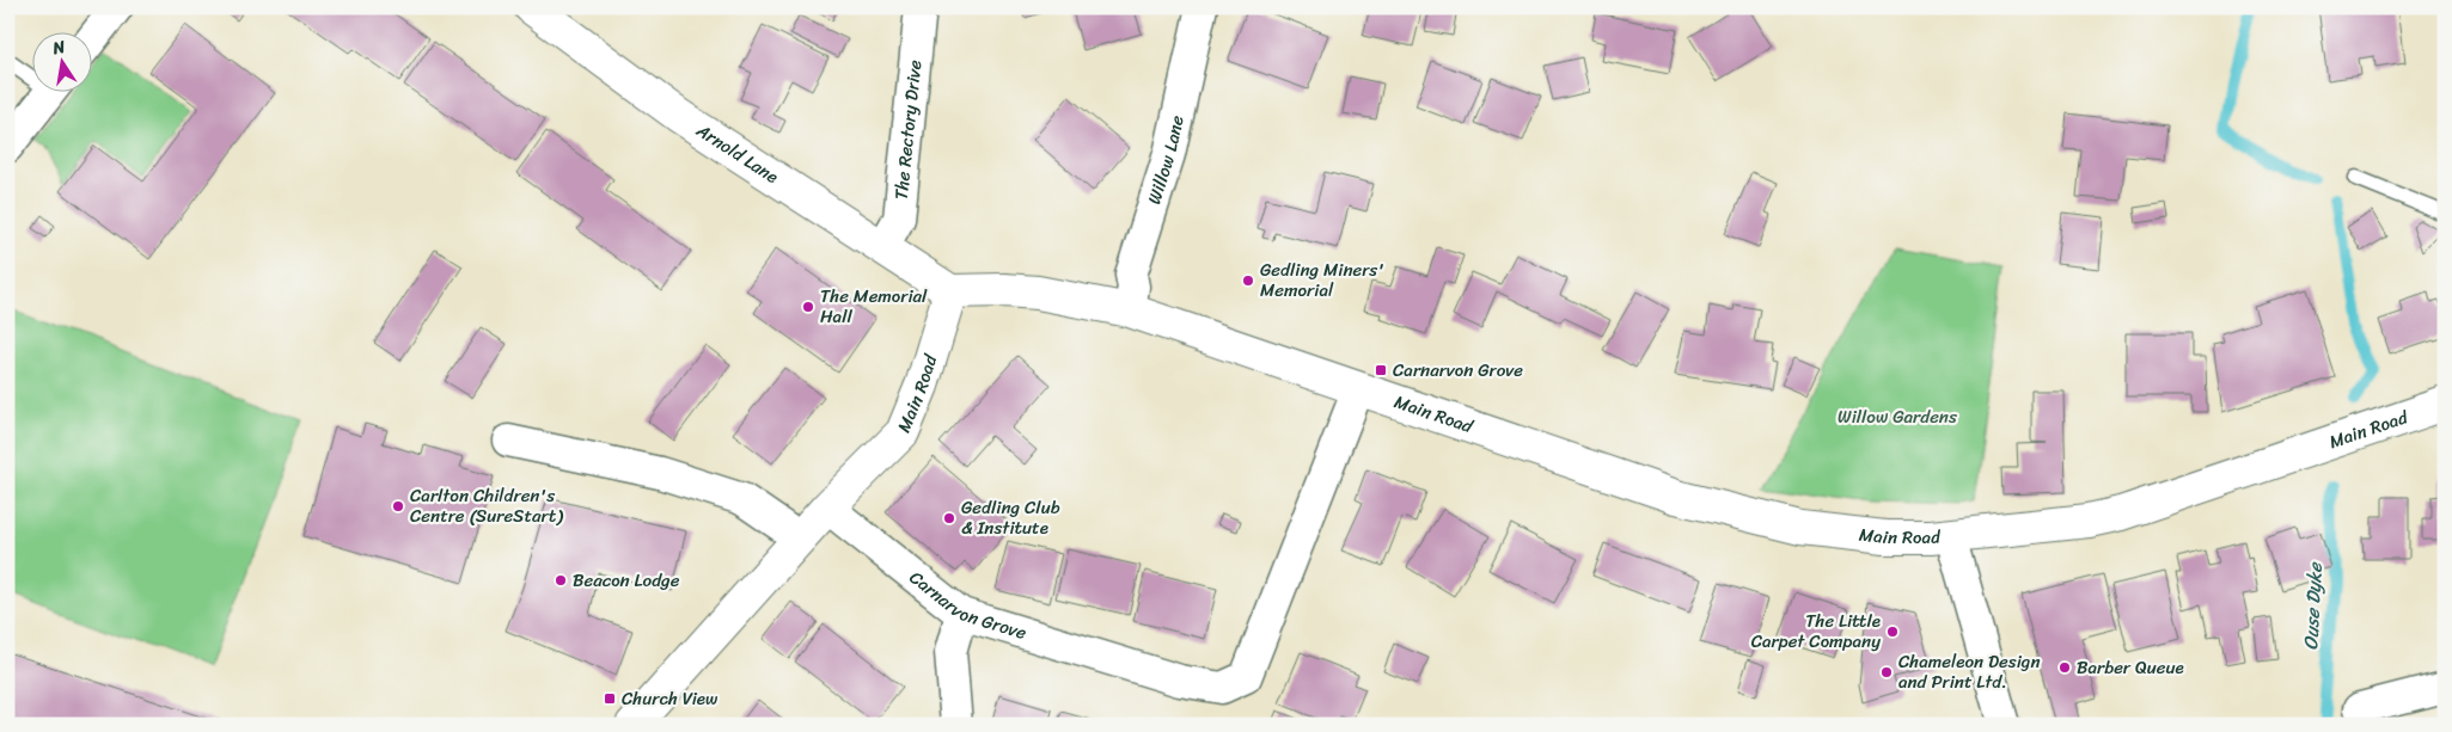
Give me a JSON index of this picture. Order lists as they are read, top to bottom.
{
  "streets": {
    "street": [
      "The Rectory Drive",
      "Arnold Lane",
      "Willow Lane",
      "Main Road",
      "Carnarvon Grove"
    ]
  },
  "crossings": [
    ["The Rectory Drive", "Arnold Lane"],
    ["Arnold Lane", "Main Road"],
    ["Willow Lane", "Main Road"],
    ["Main Road", "Carnarvon Grove"]
  ],
  "water": ["Ouse Dyke"],
  "parks": ["Willow Gardens"],
  "places": {
    "other": [
      "Gedling Miners' Memorial",
      "The Memorial Hall",
      "Carlton Children's Centre (SureStart)",
      "Gedling Club & Institute",
      "Beacon Lodge",
      "The Little Carpet Company",
      "Barber Queue",
      "Chameleon Design and Print Ltd."
    ],
    "transit": ["Carnarvon Grove", "Church View"]
  },
  "north": "top"
}
